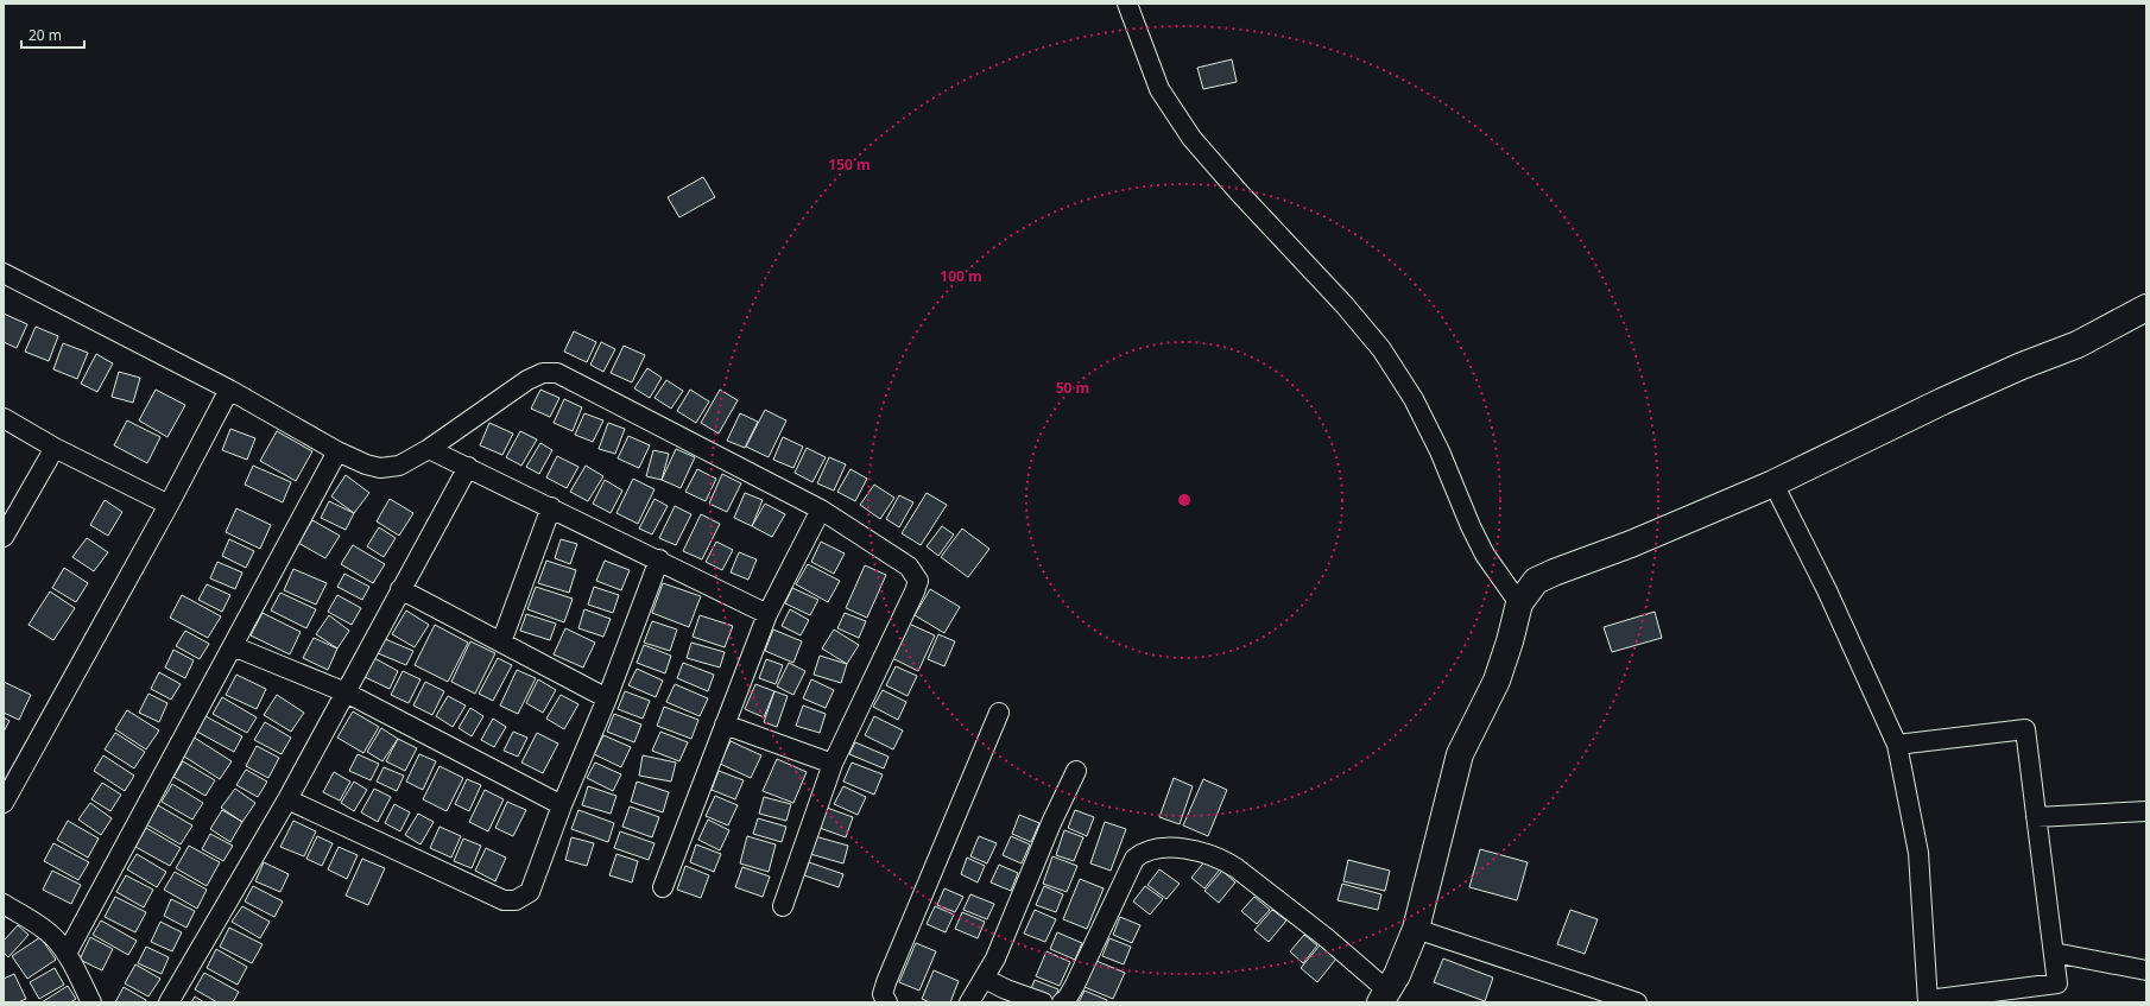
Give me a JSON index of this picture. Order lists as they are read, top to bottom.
{
  "scale_bar": "20 m",
  "rings": ["150 m", "100 m", "50 m"]
}
